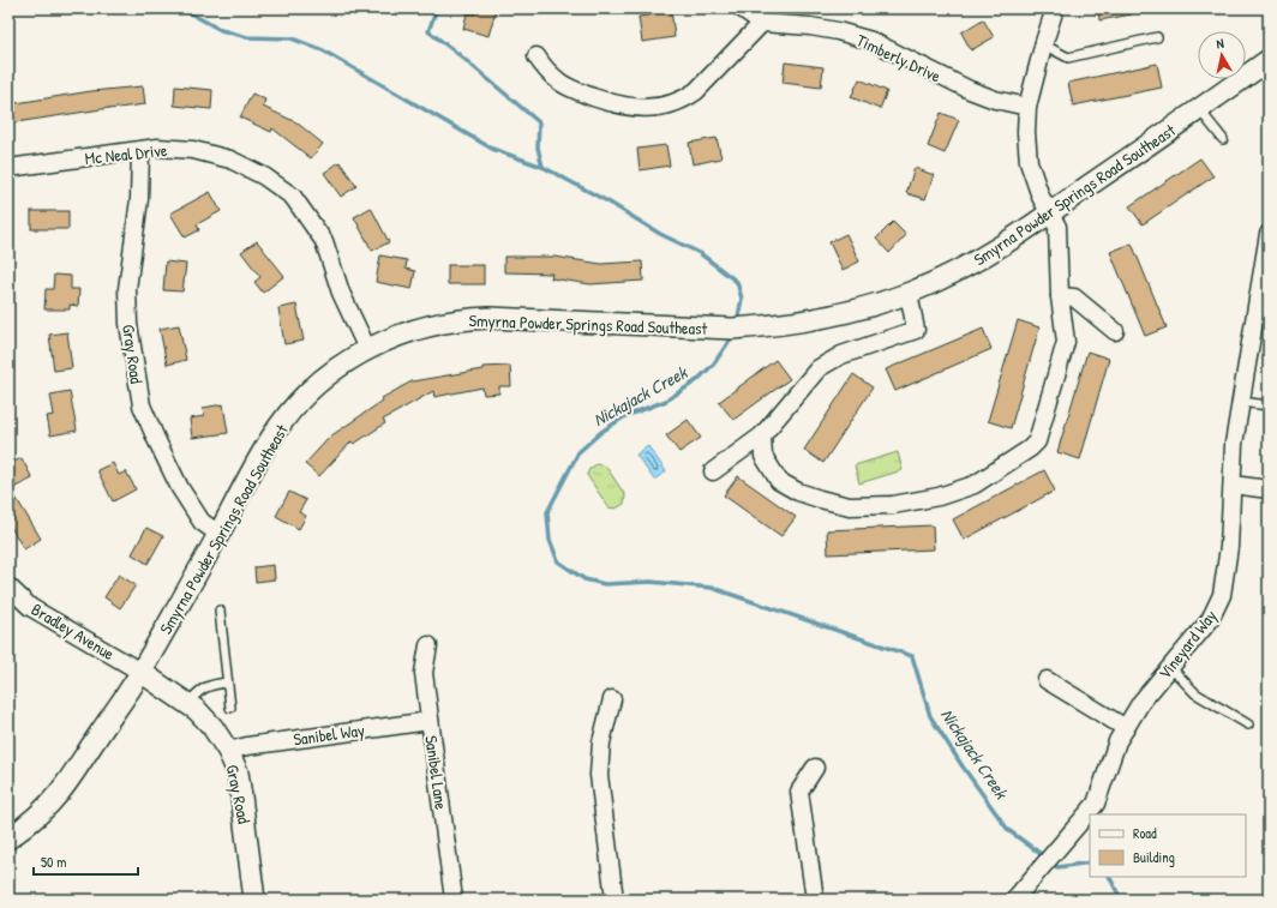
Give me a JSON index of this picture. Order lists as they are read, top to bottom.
{
  "streets": {
    "street": [
      "Timberly Drive",
      "Mc Neal Drive",
      "Smyrna Powder Springs Road Southeast",
      "Gray Road",
      "Bradley Avenue",
      "Vineyard Way",
      "Sanibel Way",
      "Sanibel Lane"
    ]
  },
  "crossings": [
    ["Mc Neal Drive", "Smyrna Powder Springs Road Southeast"],
    ["Mc Neal Drive", "Gray Road"],
    ["Smyrna Powder Springs Road Southeast", "Gray Road"],
    ["Smyrna Powder Springs Road Southeast", "Bradley Avenue"],
    ["Gray Road", "Bradley Avenue"],
    ["Gray Road", "Sanibel Way"],
    ["Sanibel Way", "Sanibel Lane"]
  ],
  "water": ["Nickajack Creek"],
  "legend": ["Road", "Building"],
  "scale_bar": "50 m",
  "north": "top"
}
